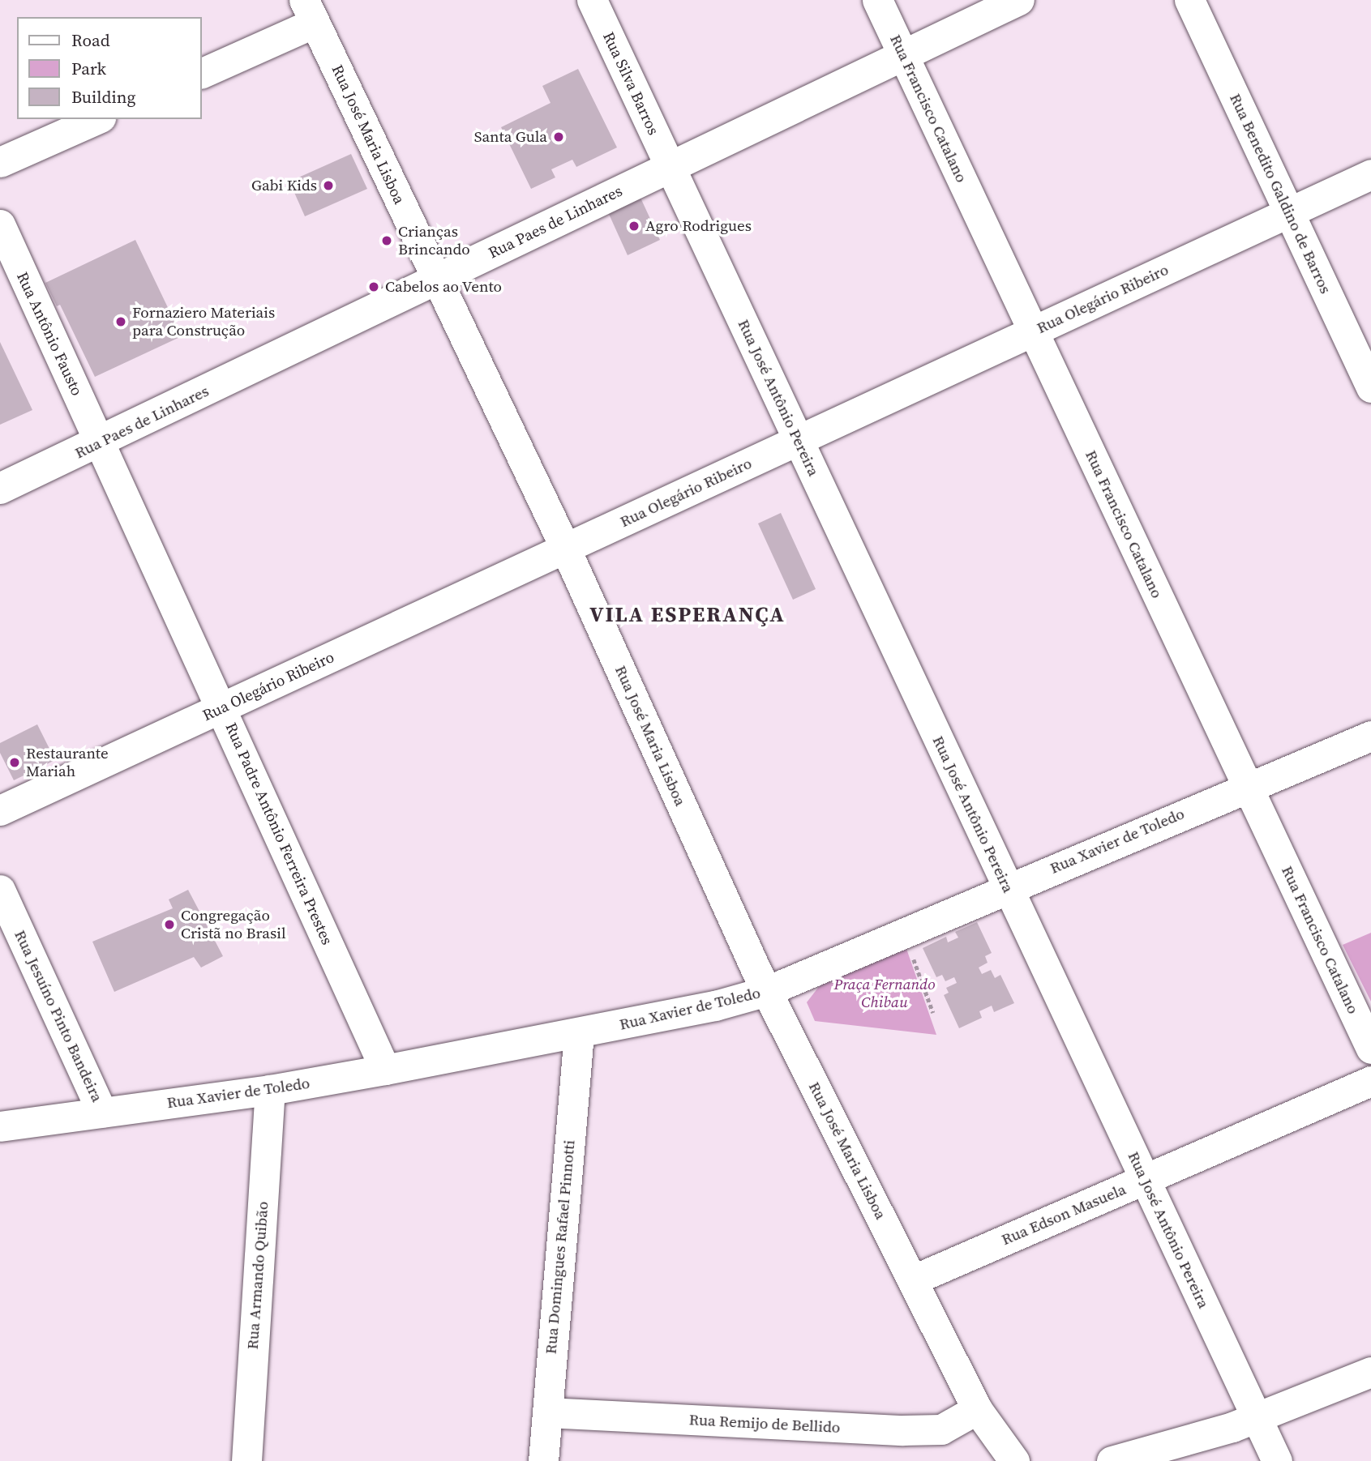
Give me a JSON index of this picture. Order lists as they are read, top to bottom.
{
  "streets": {
    "street": [
      "Rua Silva Barros",
      "Rua Francisco Catalano",
      "Rua José Maria Lisboa",
      "Rua Benedito Galdino de Barros",
      "Rua Paes de Linhares",
      "Rua Olegário Ribeiro",
      "Rua Antônio Fausto",
      "Rua José Antônio Pereira",
      "Rua Padre Antônio Ferreira Prestes",
      "Rua Xavier de Toledo",
      "Rua Jesuíno Pinto Bandeira",
      "Rua Edson Masuela",
      "Rua Domingues Rafael Pinnotti",
      "Rua Armando Quibão",
      "Rua Remijo de Bellido"
    ]
  },
  "crossings": [
    ["Rua Silva Barros", "Rua Paes de Linhares"],
    ["Rua Silva Barros", "Rua José Antônio Pereira"],
    ["Rua Francisco Catalano", "Rua Paes de Linhares"],
    ["Rua Francisco Catalano", "Rua Olegário Ribeiro"],
    ["Rua Francisco Catalano", "Rua Xavier de Toledo"],
    ["Rua José Maria Lisboa", "Rua Paes de Linhares"],
    ["Rua José Maria Lisboa", "Rua Olegário Ribeiro"],
    ["Rua José Maria Lisboa", "Rua Xavier de Toledo"],
    ["Rua José Maria Lisboa", "Rua Edson Masuela"],
    ["Rua José Maria Lisboa", "Rua Remijo de Bellido"],
    ["Rua Benedito Galdino de Barros", "Rua Olegário Ribeiro"],
    ["Rua Paes de Linhares", "Rua Antônio Fausto"],
    ["Rua Paes de Linhares", "Rua José Antônio Pereira"],
    ["Rua Paes de Linhares", "Rua Padre Antônio Ferreira Prestes"],
    ["Rua Olegário Ribeiro", "Rua José Antônio Pereira"],
    ["Rua Olegário Ribeiro", "Rua Padre Antônio Ferreira Prestes"],
    ["Rua Antônio Fausto", "Rua Padre Antônio Ferreira Prestes"],
    ["Rua José Antônio Pereira", "Rua Xavier de Toledo"],
    ["Rua José Antônio Pereira", "Rua Edson Masuela"],
    ["Rua Padre Antônio Ferreira Prestes", "Rua Xavier de Toledo"],
    ["Rua Xavier de Toledo", "Rua Jesuíno Pinto Bandeira"],
    ["Rua Xavier de Toledo", "Rua Domingues Rafael Pinnotti"],
    ["Rua Xavier de Toledo", "Rua Armando Quibão"],
    ["Rua Domingues Rafael Pinnotti", "Rua Remijo de Bellido"]
  ],
  "districts": ["VILA ESPERANÇA"],
  "parks": ["Praça Fernando Chibau"],
  "places": [
    "Santa Gula",
    "Gabi Kids",
    "Agro Rodrigues",
    "Crianças Brincando",
    "Cabelos ao Vento",
    "Fornaziero Materiais para Construção",
    "Restaurante Mariah",
    "Congregação Cristã no Brasil"
  ],
  "legend": ["Road", "Park", "Building"]
}
